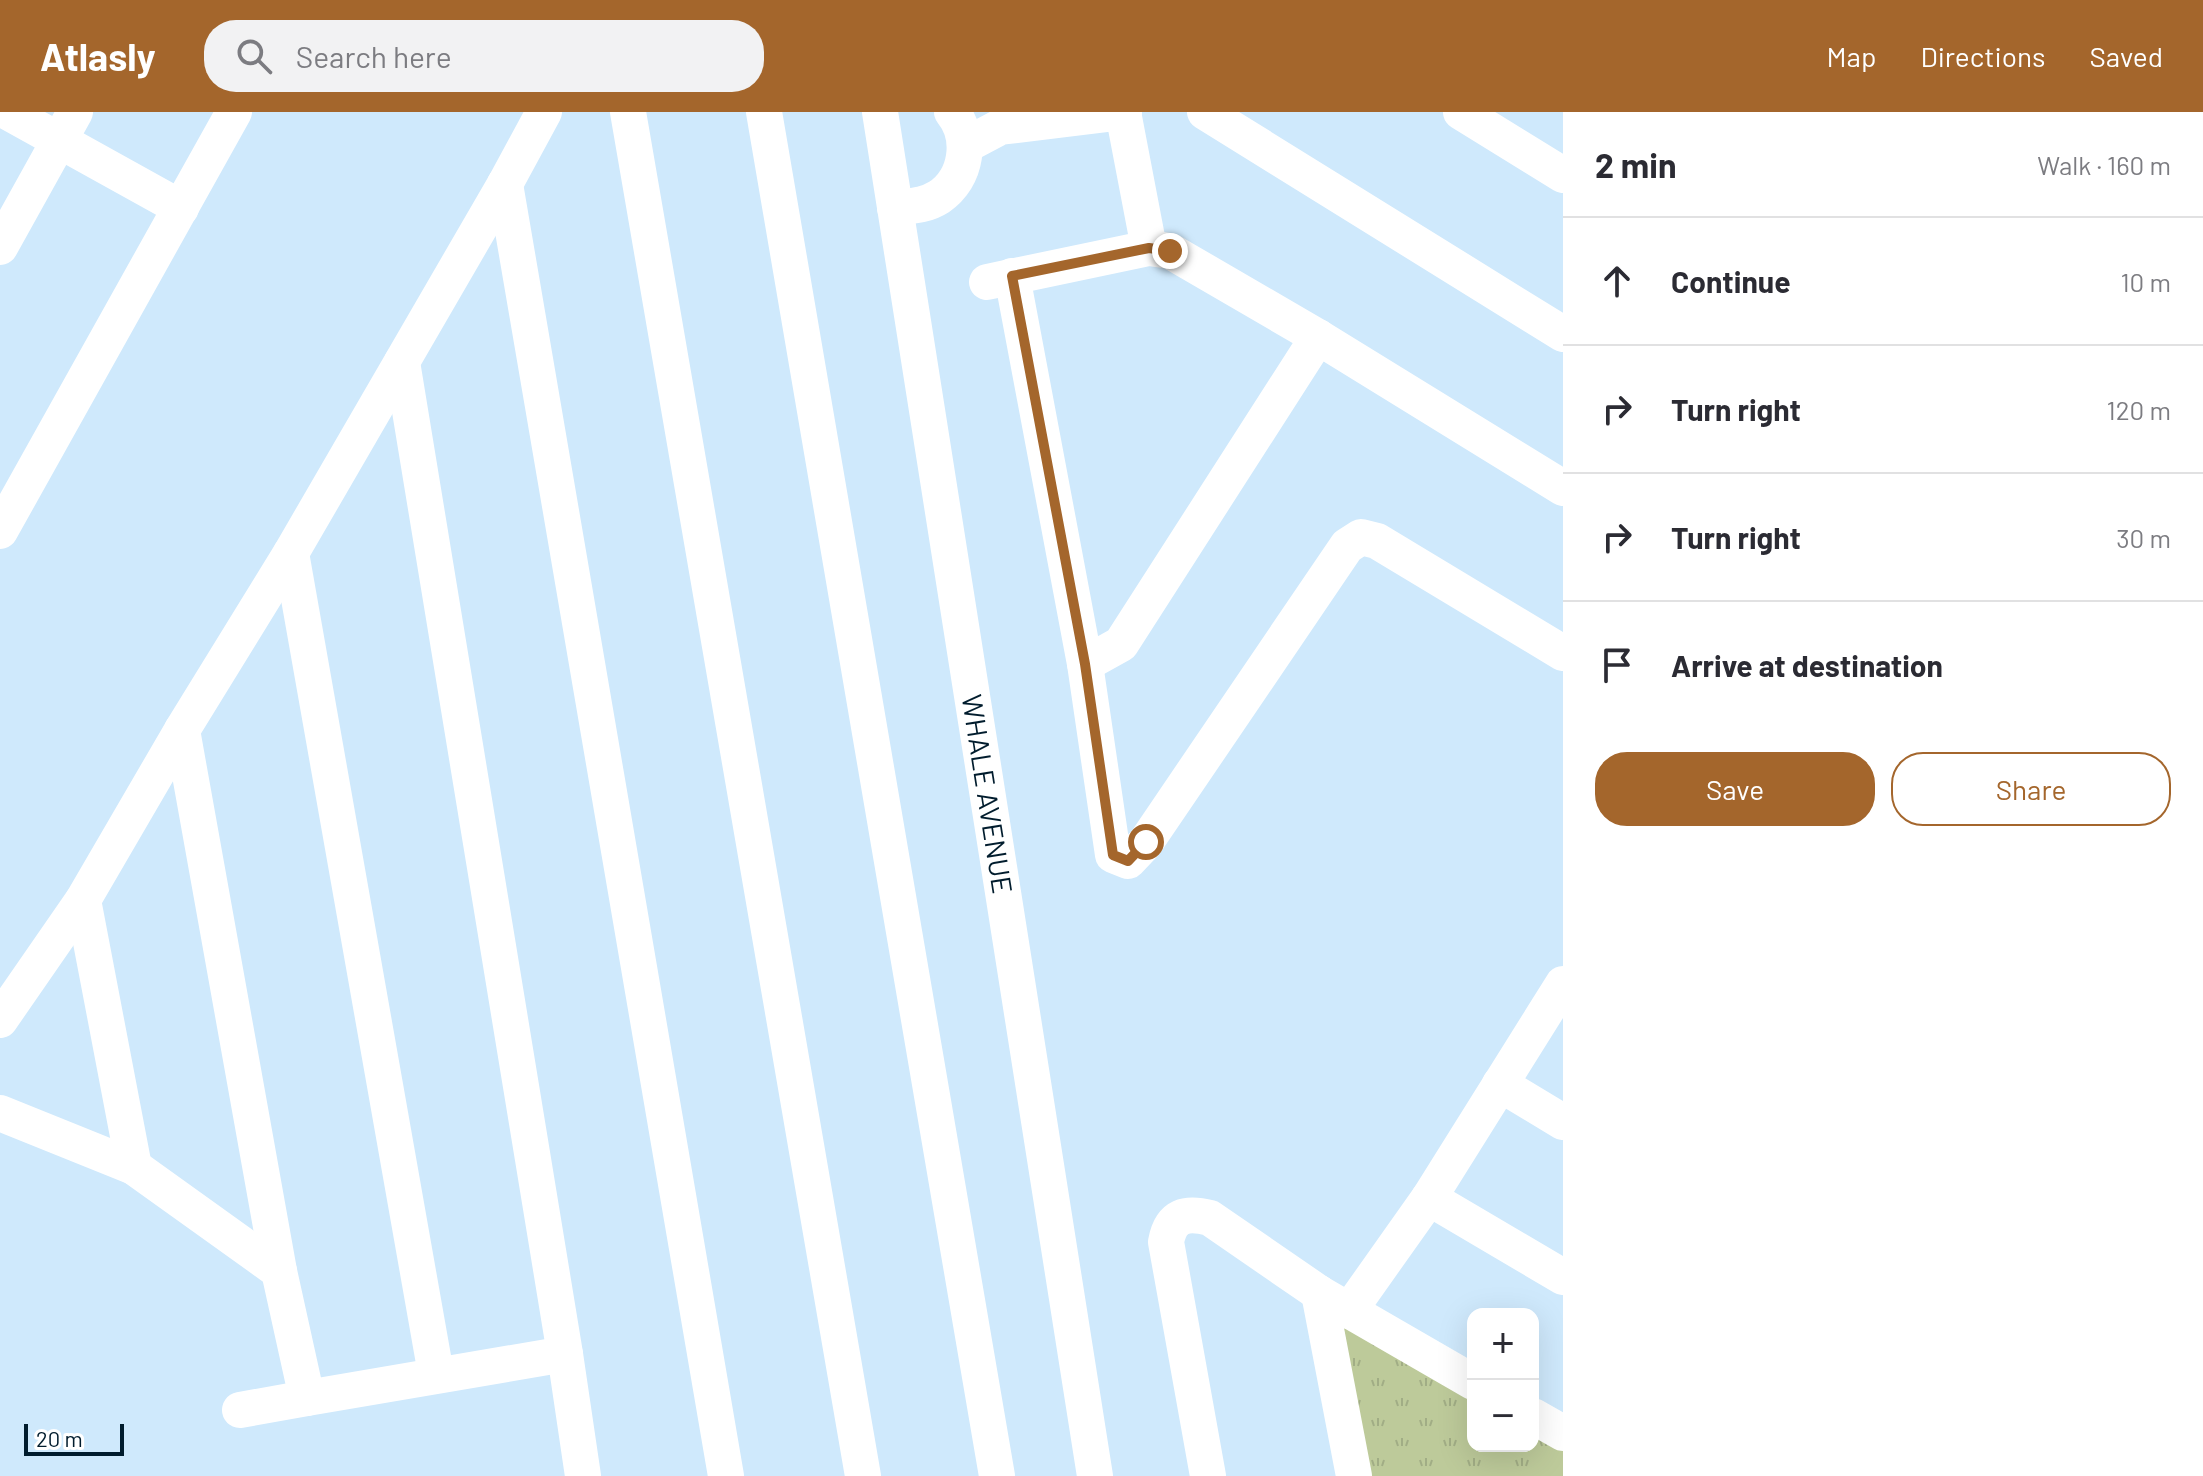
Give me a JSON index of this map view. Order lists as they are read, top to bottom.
{
  "streets": {
    "street": ["WHALE AVENUE"]
  },
  "scale_bar": "20 m",
  "page": {
    "header": "Atlasly",
    "search": "Search here",
    "nav": ["Map", "Directions", "Saved"],
    "heading": ["2 min", "Walk · 160 m"],
    "list": [
      ["Continue", "10 m"],
      ["Turn right", "120 m"],
      ["Turn right", "30 m"],
      "Arrive at destination"
    ],
    "buttons": ["Save", "Share"],
    "map_buttons": ["+", "−"],
    "scale": "20 m"
  }
}
